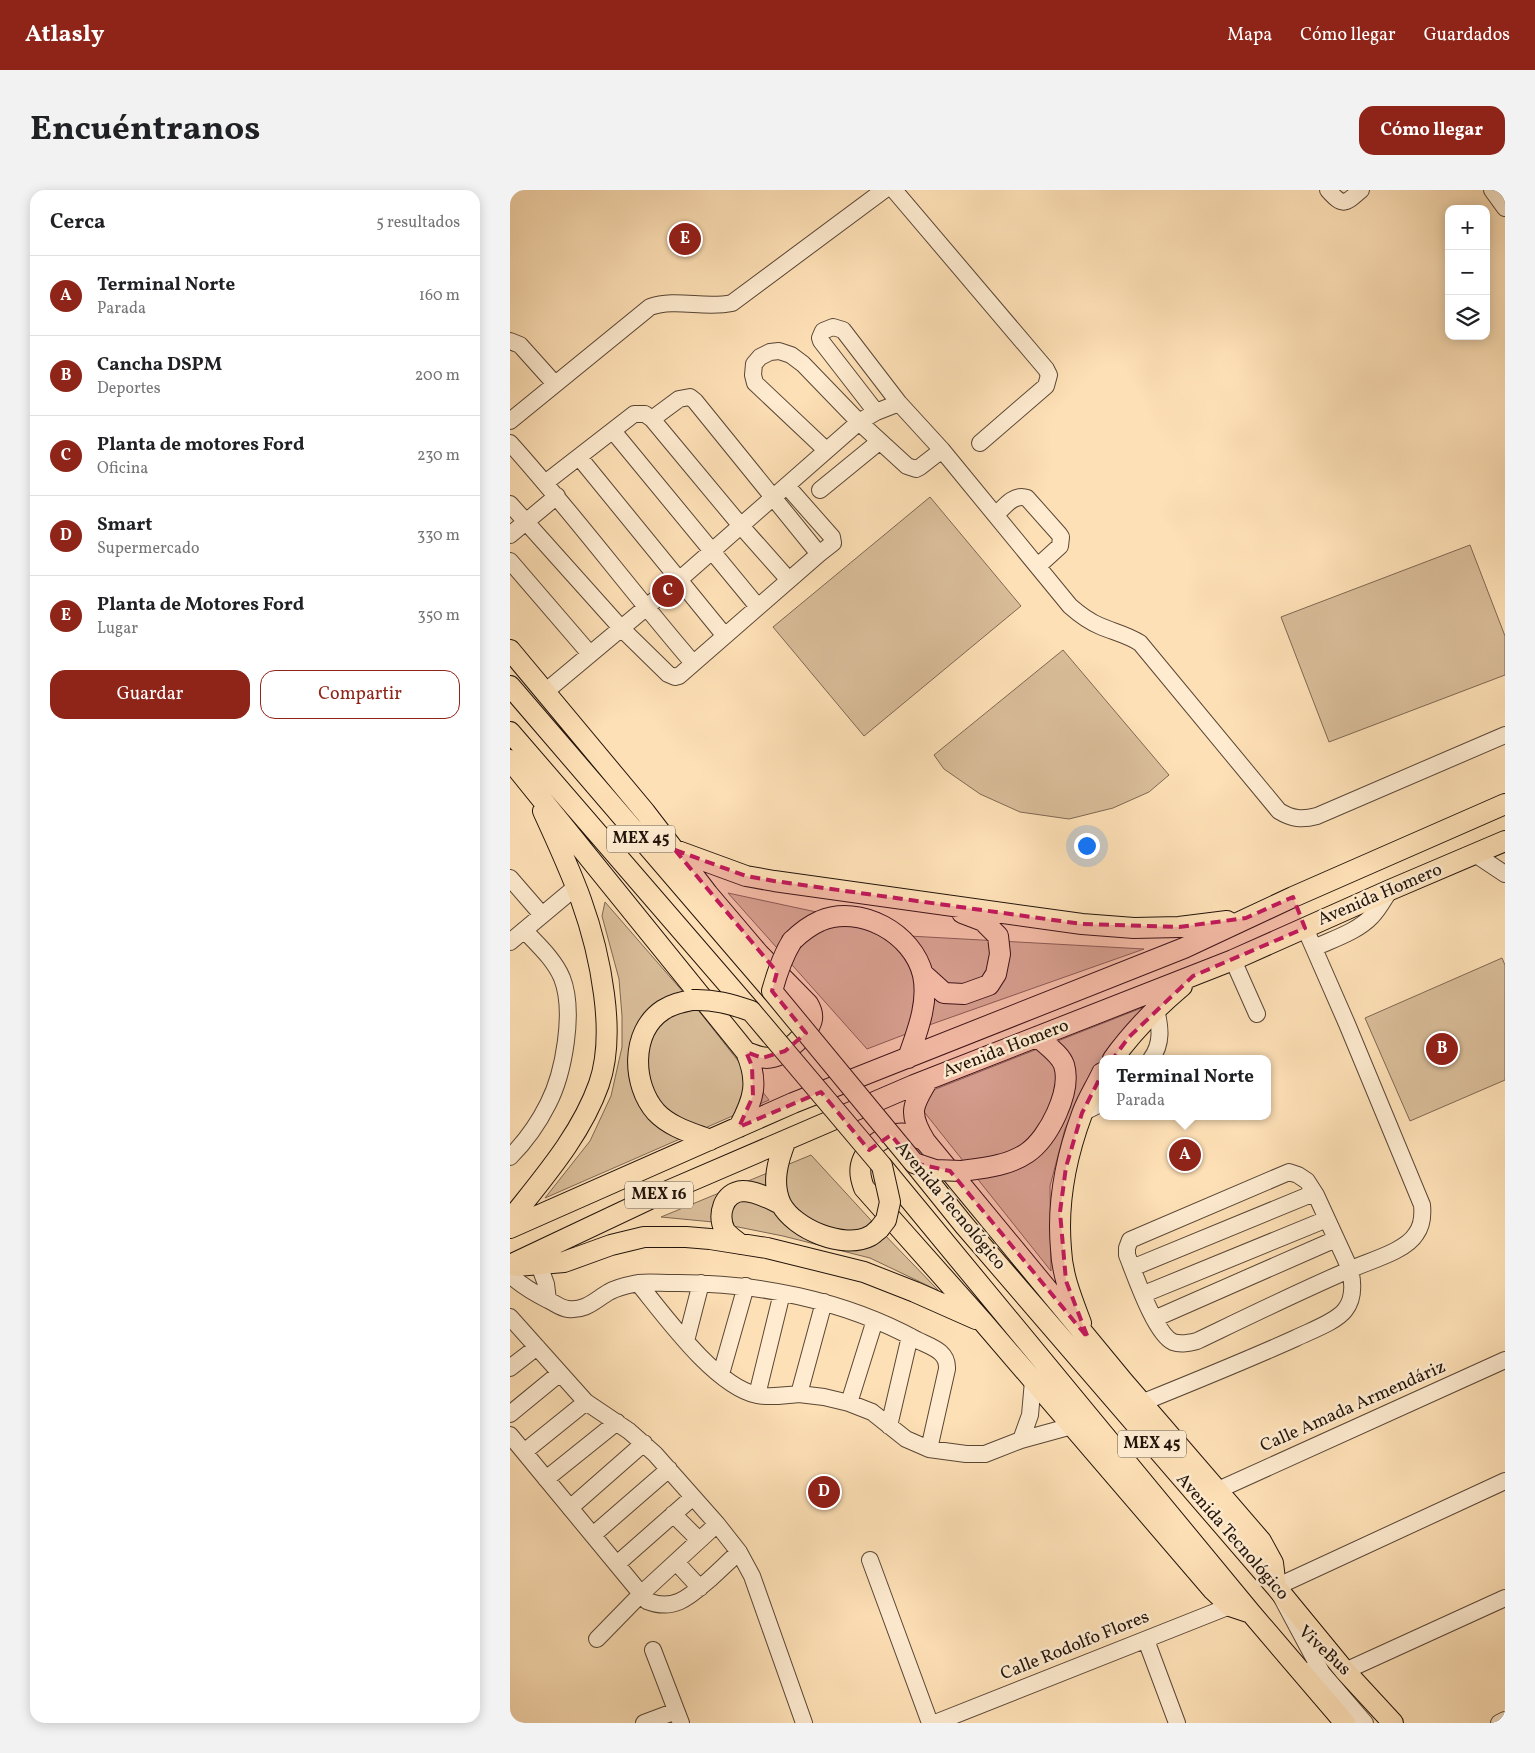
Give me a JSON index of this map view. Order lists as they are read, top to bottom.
{
  "streets": {
    "main road": [
      "MEX 45",
      "Avenida Homero",
      "MEX 16",
      "Avenida Tecnológico"
    ],
    "street": ["Calle Amada Armendáriz", "Calle Rodolfo Flores", "ViveBus"]
  },
  "crossings": [
    ["Avenida Tecnológico", "ViveBus"]
  ],
  "page": {
    "header": "Atlasly",
    "nav": ["Mapa", "Cómo llegar", "Guardados"],
    "title": "Encuéntranos",
    "buttons": [
      "Cómo llegar",
      ["Guardar", "Compartir"]
    ],
    "heading": ["Cerca", "5 resultados"],
    "map_buttons": ["+", "−"],
    "pins": [
      "E",
      "C",
      "B",
      "A",
      "D"
    ],
    "list": [
      {
        "mark": "A",
        "name": "Terminal Norte",
        "note": "Parada",
        "value": "160 m"
      },
      {
        "mark": "B",
        "name": "Cancha DSPM",
        "note": "Deportes",
        "value": "200 m"
      },
      {
        "mark": "C",
        "name": "Planta de motores Ford",
        "note": "Oficina",
        "value": "230 m"
      },
      {
        "mark": "D",
        "name": "Smart",
        "note": "Supermercado",
        "value": "330 m"
      },
      {
        "mark": "E",
        "name": "Planta de Motores Ford",
        "note": "Lugar",
        "value": "350 m"
      }
    ],
    "popup": ["Terminal Norte", "Parada"]
  }
}
